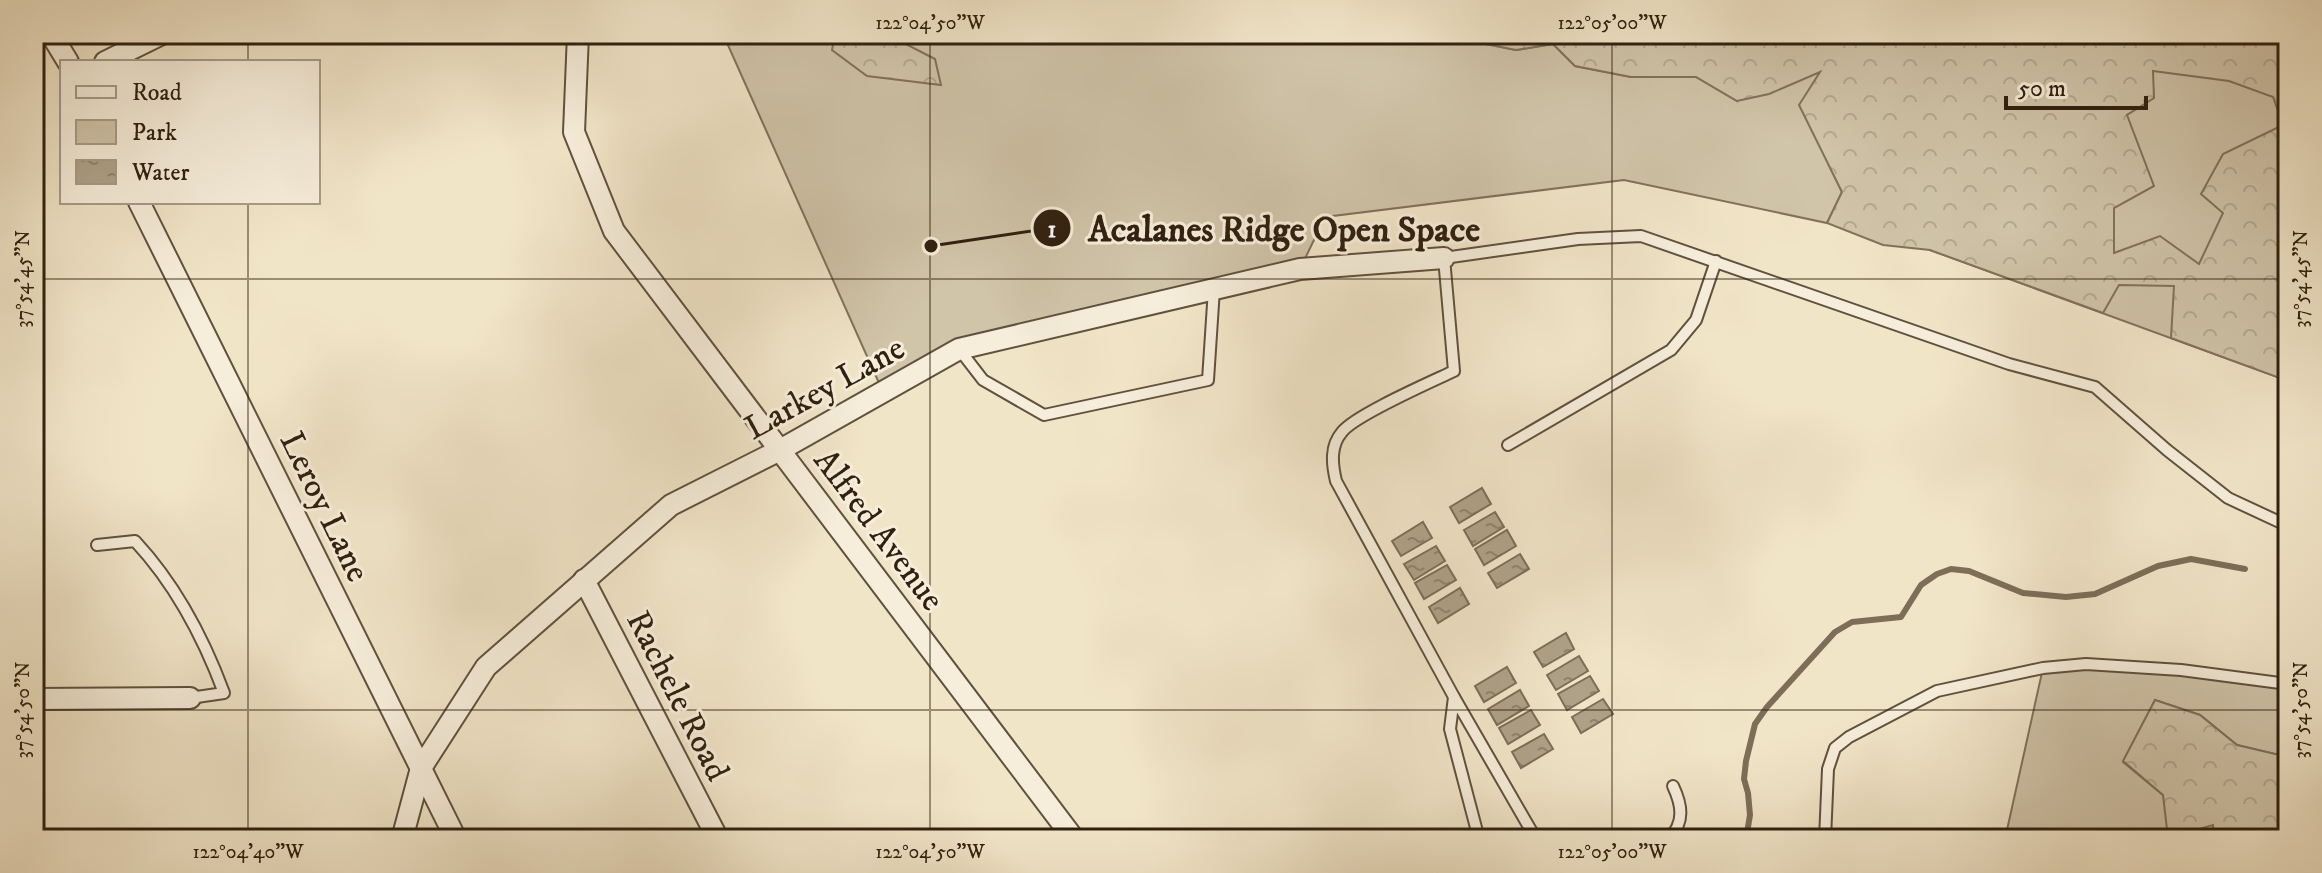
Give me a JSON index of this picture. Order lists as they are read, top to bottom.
{
  "streets": {
    "street": [
      "Larkey Lane",
      "Leroy Lane",
      "Alfred Avenue",
      "Rachele Road"
    ]
  },
  "crossings": [
    ["Larkey Lane", "Leroy Lane"],
    ["Larkey Lane", "Alfred Avenue"],
    ["Larkey Lane", "Rachele Road"]
  ],
  "places": ["Acalanes Ridge Open Space"],
  "legend": ["Road", "Park", "Water"],
  "scale_bar": "50 m",
  "coordinates": [
    "122°04'50\"W",
    "122°05'00\"W",
    "37°54'45\"N",
    "37°54'50\"N",
    "122°04'40\"W"
  ]
}
